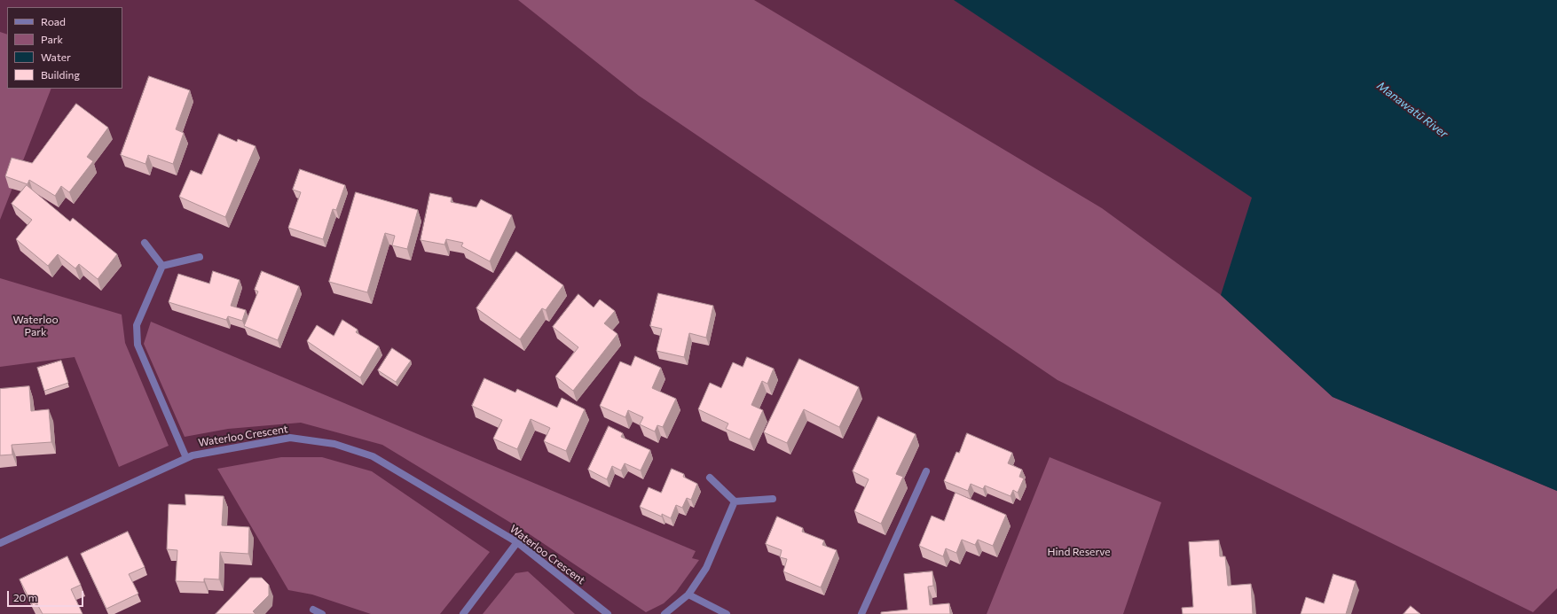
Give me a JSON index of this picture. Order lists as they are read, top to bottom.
{
  "streets": {
    "street": ["Waterloo Crescent"]
  },
  "water": ["Manawatū River"],
  "parks": ["Waterloo Park", "Hind Reserve"],
  "legend": [
    "Road",
    "Park",
    "Water",
    "Building"
  ],
  "scale_bar": "20 m"
}
